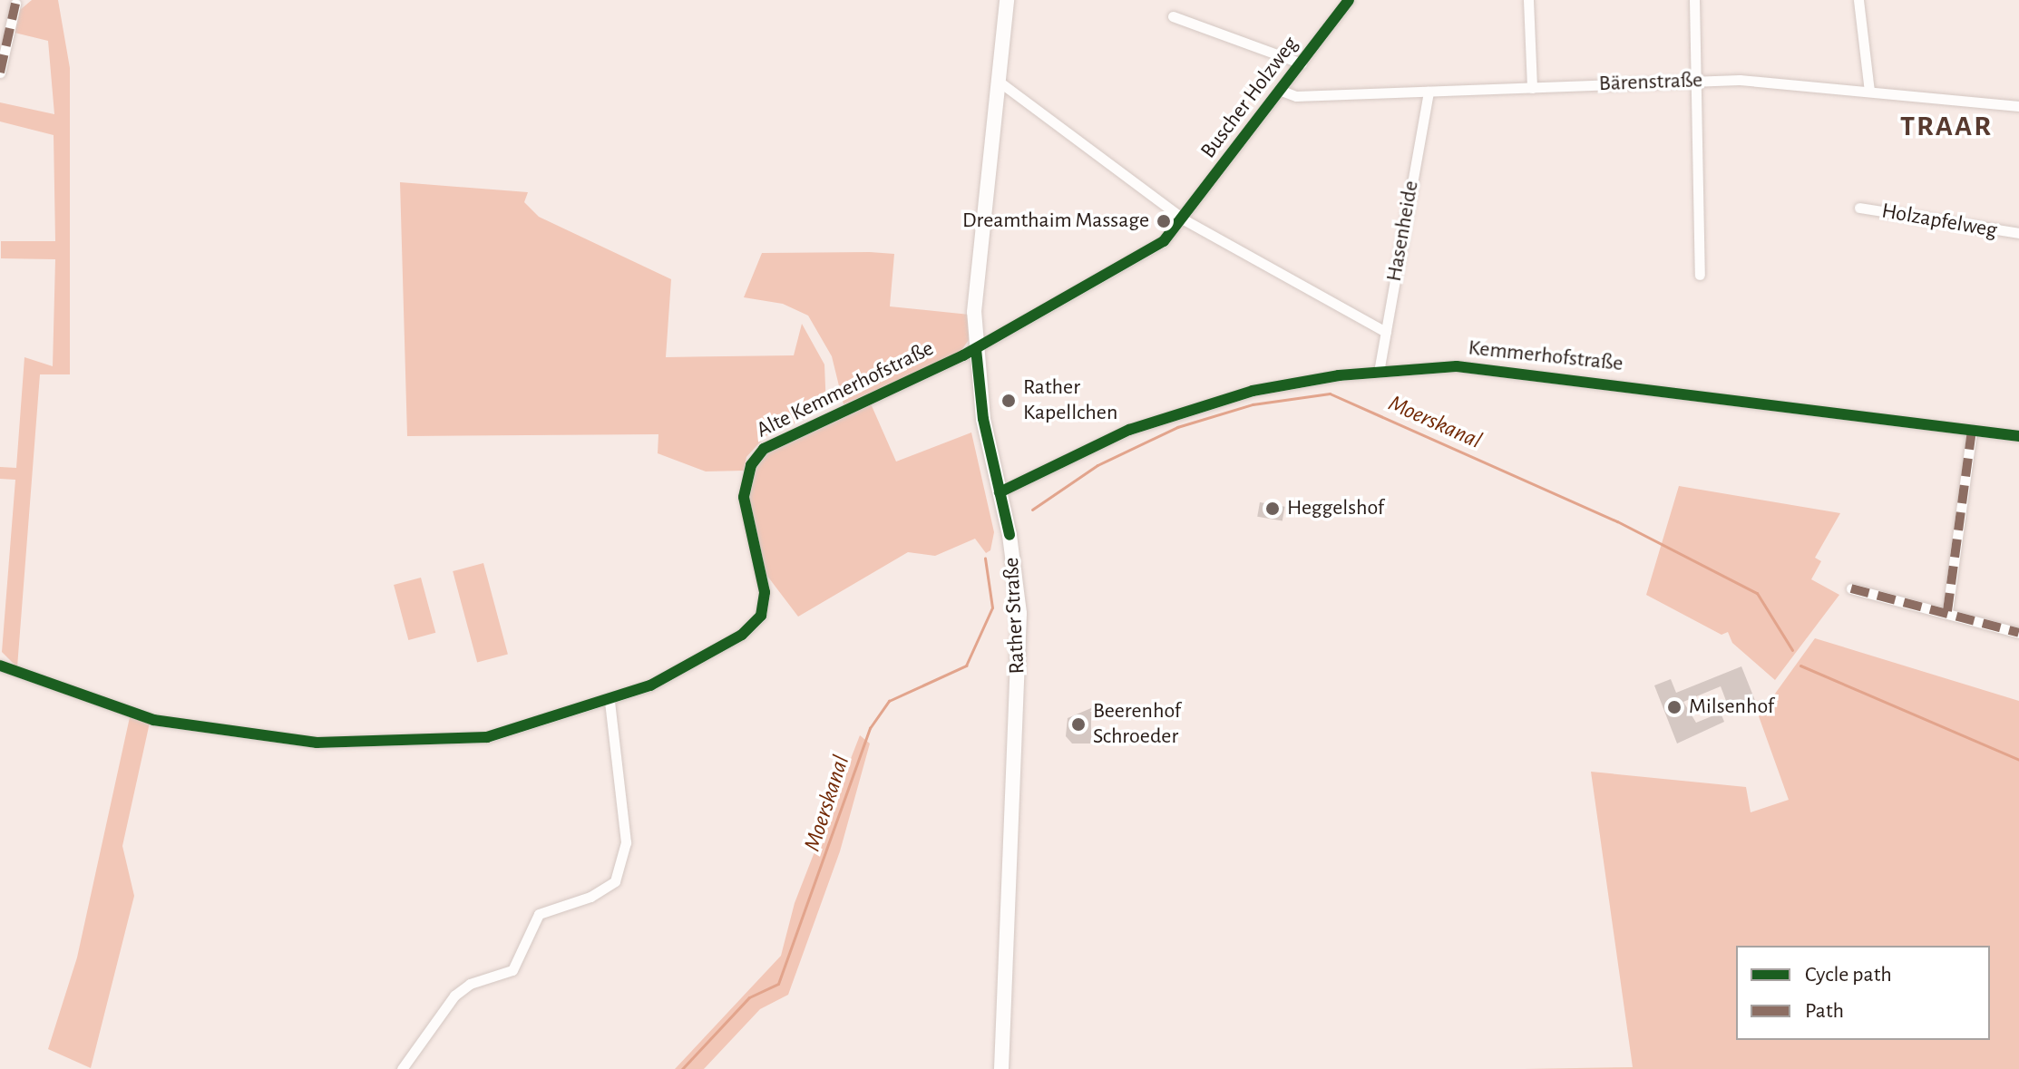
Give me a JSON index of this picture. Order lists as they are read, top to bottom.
{
  "streets": {
    "street": [
      "Bärenstraße",
      "Buscher Holzweg",
      "Holzapfelweg",
      "Hasenheide",
      "Kemmerhofstraße",
      "Alte Kemmerhofstraße",
      "Rather Straße"
    ]
  },
  "crossings": [
    ["Bärenstraße", "Buscher Holzweg"],
    ["Bärenstraße", "Hasenheide"],
    ["Buscher Holzweg", "Alte Kemmerhofstraße"],
    ["Hasenheide", "Kemmerhofstraße"],
    ["Kemmerhofstraße", "Rather Straße"],
    ["Alte Kemmerhofstraße", "Rather Straße"]
  ],
  "districts": ["TRAAR"],
  "water": ["Moerskanal"],
  "places": [
    "Dreamthaim Massage",
    "Rather Kapellchen",
    "Heggelshof",
    "Milsenhof",
    "Beerenhof Schroeder"
  ],
  "legend": ["Cycle path", "Path"]
}
